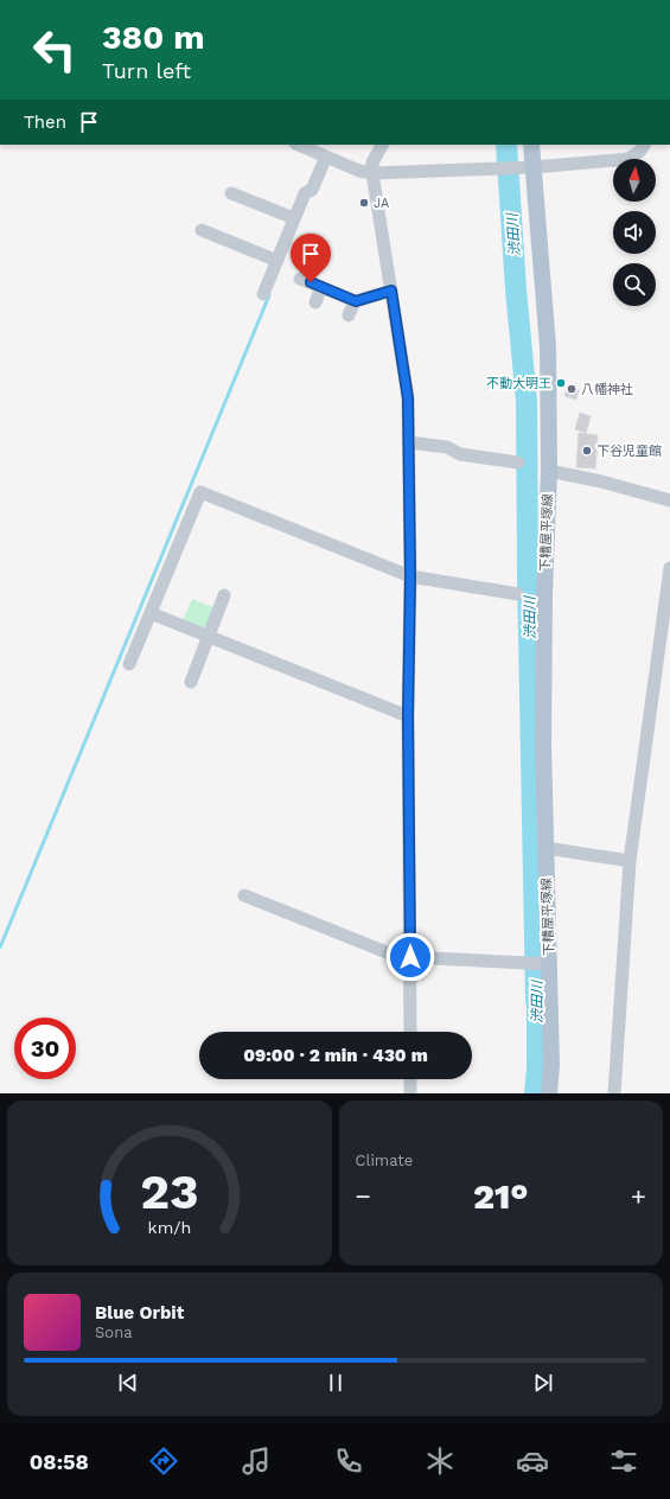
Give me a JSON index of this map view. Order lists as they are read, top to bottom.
{
  "streets": {
    "main road": ["下糟屋平塚線"]
  },
  "water": ["渋田川"],
  "places": [
    "JA",
    "不動大明王",
    "八幡神社",
    "下谷児童館"
  ],
  "north": "top",
  "page": {
    "turn": ["380 m", "Turn left"],
    "then": "Then",
    "limit": "30",
    "trip": "09:00 · 2 min · 430 m",
    "tile": "Climate",
    "heat": ["−", "21°", "+"],
    "song": ["Blue Orbit", "Sona"],
    "tabs": "08:58",
    "gauge": ["23", "km/h"]
  }
}
